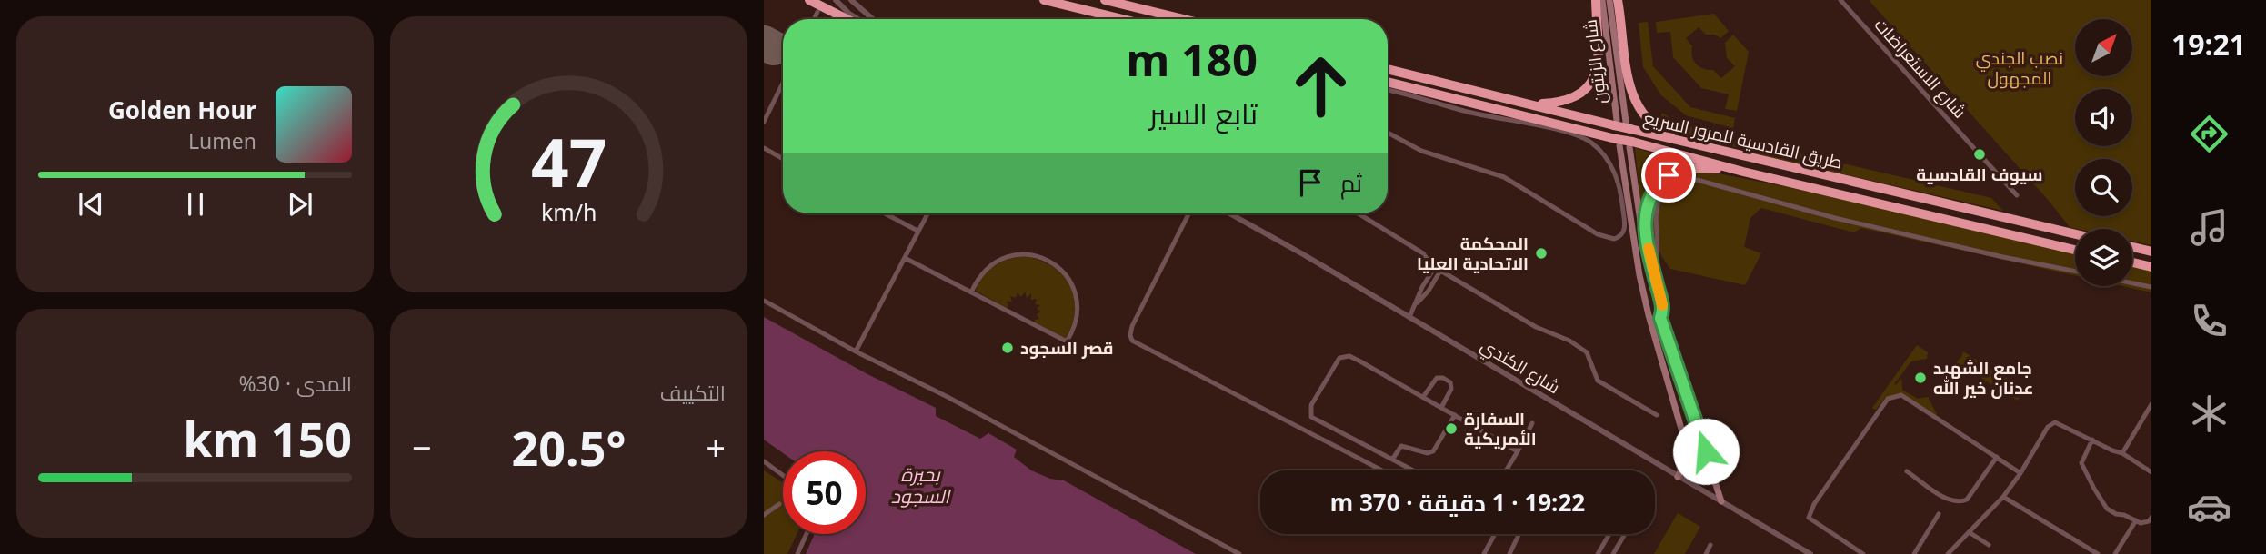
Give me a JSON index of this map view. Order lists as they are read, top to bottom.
{
  "streets": {
    "highway": ["طريق القادسية للمرور السريع"],
    "main road": ["شارع الزيتون"],
    "street": ["شارع الاستعراضات", "شارع الكندي"]
  },
  "crossings": [
    ["شارع الزيتون", "طريق القادسية للمرور السريع"]
  ],
  "water": ["بحيرة السجود"],
  "parks": ["نصب الجندي المجهول"],
  "places": [
    "سيوف القادسية",
    "المحكمة الاتحادية العليا",
    "قصر السجود",
    "جامع الشهيد عدنان خير الله",
    "السفارة الأمريكية"
  ],
  "north": "top right",
  "page": {
    "tabs": "19:21",
    "turn": ["180 m", "تابع السير"],
    "song": ["Golden Hour", "Lumen"],
    "then": "ثم",
    "tile": [
      "التكييف",
      ["المدى · 30%", "150 km"]
    ],
    "heat": ["−", "20.5°", "+"],
    "limit": "50",
    "trip": "19:22 · 1 دقيقة · 370 m",
    "gauge": ["47", "km/h"]
  }
}
